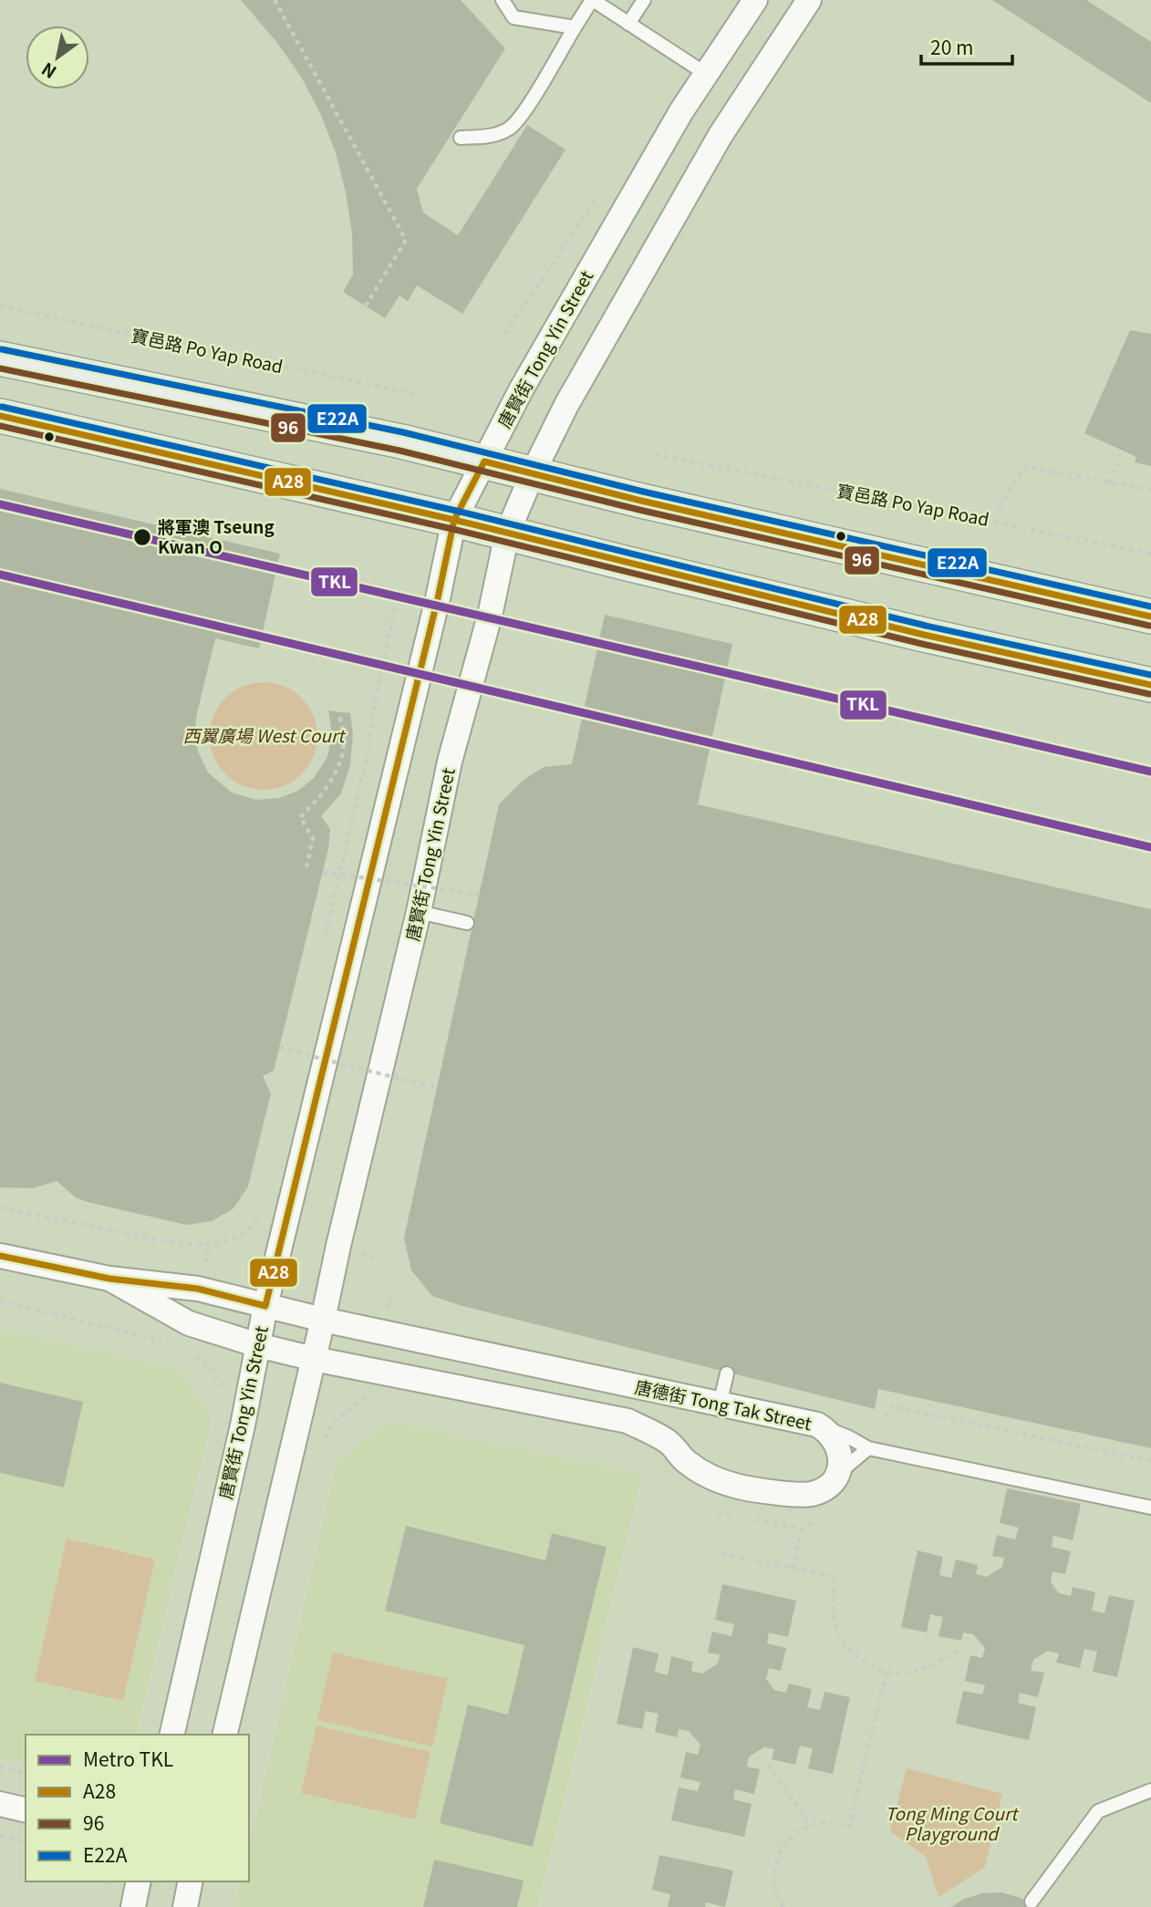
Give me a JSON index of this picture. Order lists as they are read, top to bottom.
{
  "streets": {
    "street": ["唐賢街 Tong Yin Street", "唐德街 Tong Tak Street"],
    "path": ["寶邑路 Po Yap Road"]
  },
  "crossings": [
    ["唐賢街 Tong Yin Street", "唐德街 Tong Tak Street"]
  ],
  "parks": ["西翼廣場 West Court", "Tong Ming Court Playground"],
  "places": ["將軍澳 Tseung Kwan O"],
  "lines": [
    "transit line E22A",
    "transit line 96",
    "transit line A28",
    "metro line TKL"
  ],
  "legend": [
    "Metro TKL",
    "A28",
    "96",
    "E22A"
  ],
  "scale_bar": "20 m",
  "north": "bottom left"
}
